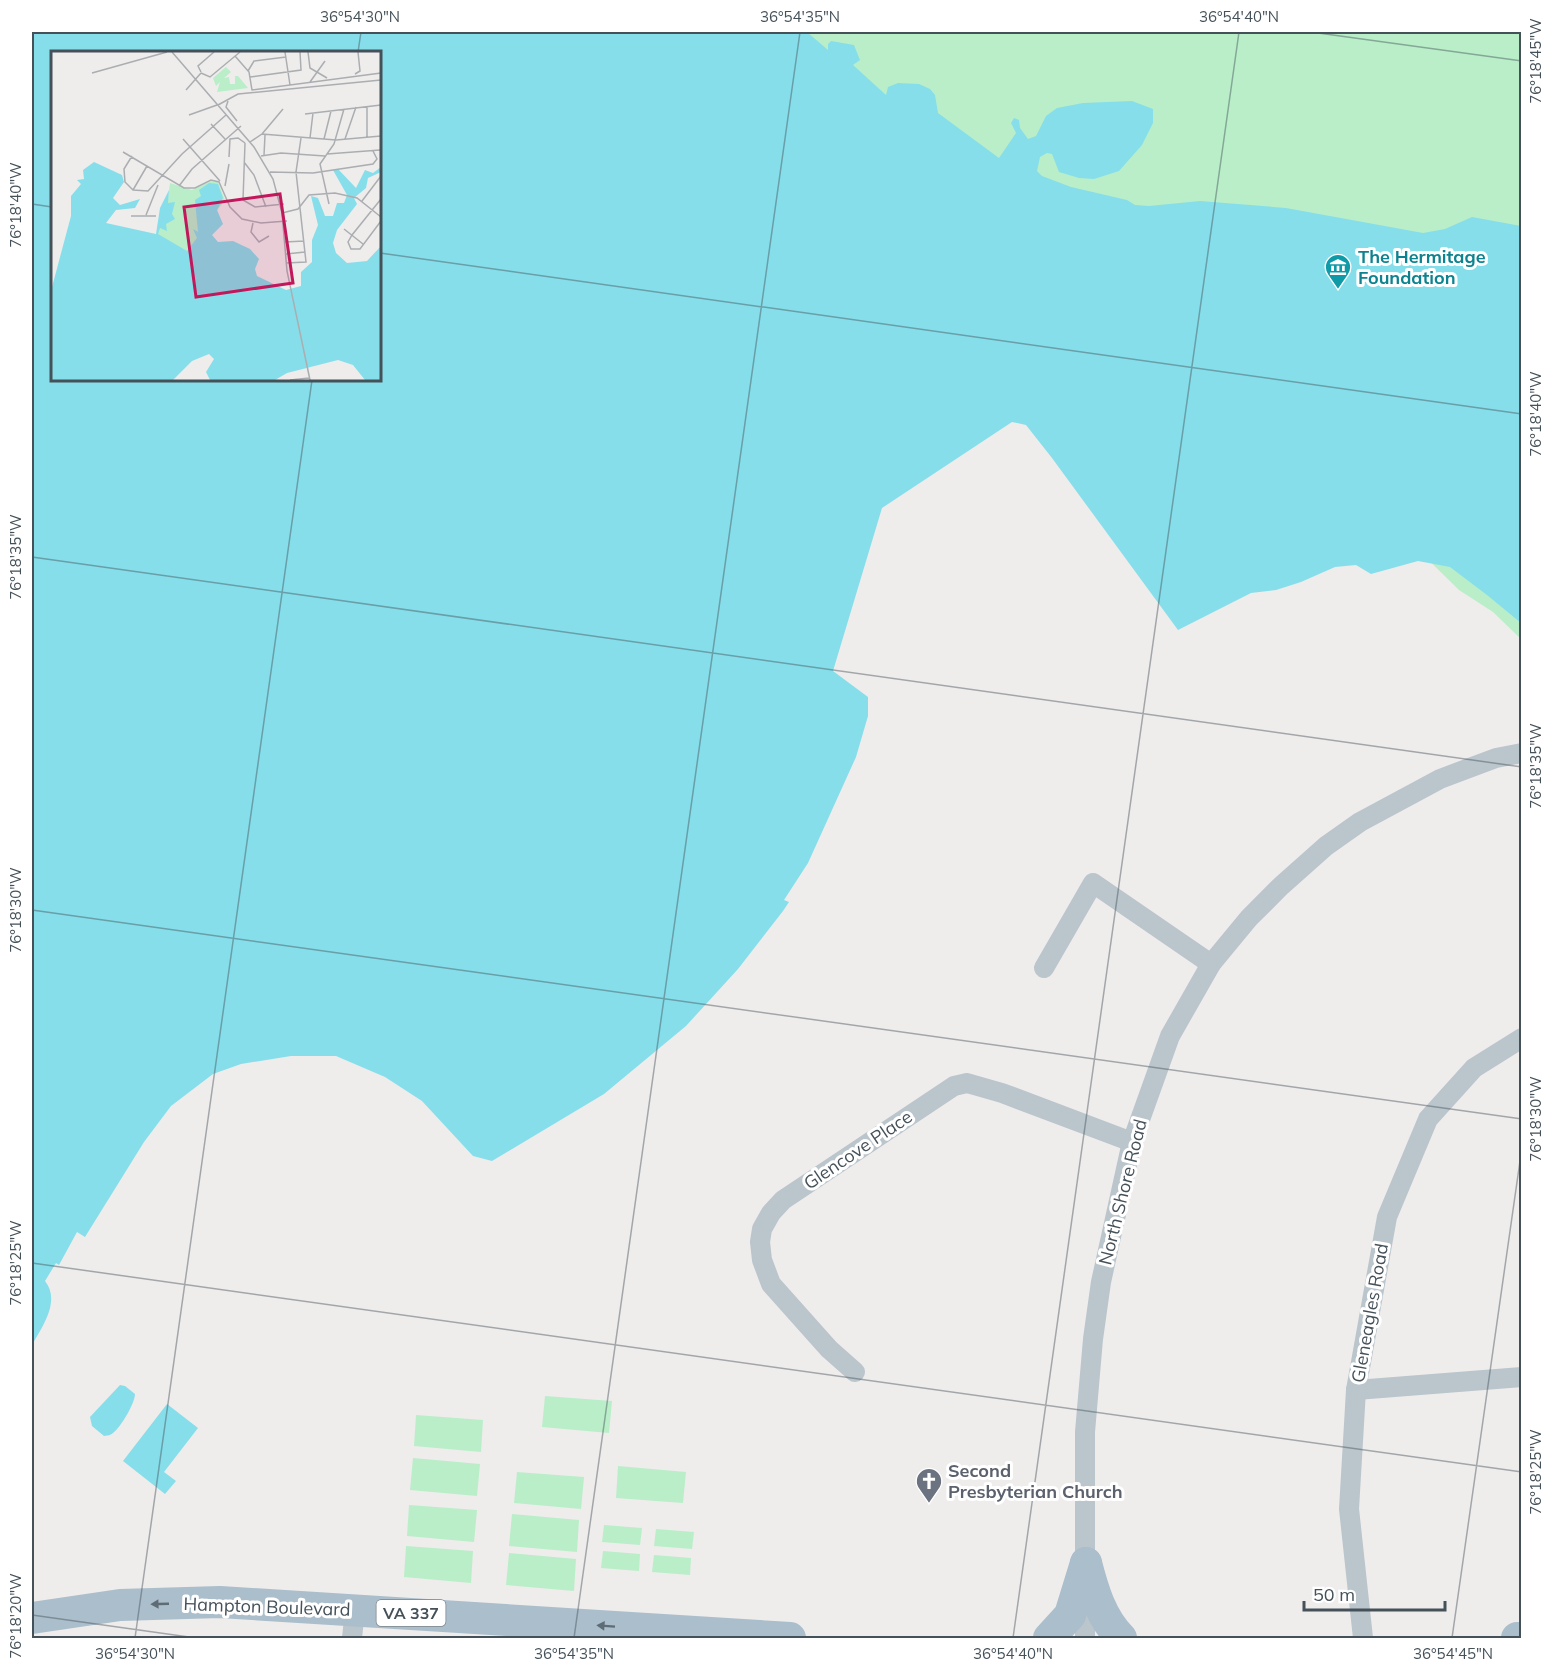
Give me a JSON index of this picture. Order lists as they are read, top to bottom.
{
  "streets": {
    "main road": ["Hampton Boulevard", "VA 337"],
    "street": ["Glencove Place", "North Shore Road", "Gleneagles Road"]
  },
  "crossings": [
    ["Glencove Place", "North Shore Road"]
  ],
  "one_way": ["Hampton Boulevard"],
  "places": {
    "museum": ["The Hermitage Foundation"],
    "church": ["Second Presbyterian Church"]
  },
  "scale_bar": "50 m",
  "coordinates": [
    "36°54'30\"N",
    "36°54'35\"N",
    "36°54'40\"N",
    "76°18'45\"W",
    "76°18'40\"W",
    "76°18'35\"W",
    "76°18'30\"W",
    "76°18'25\"W",
    "76°18'20\"W",
    "36°54'45\"N"
  ]
}
